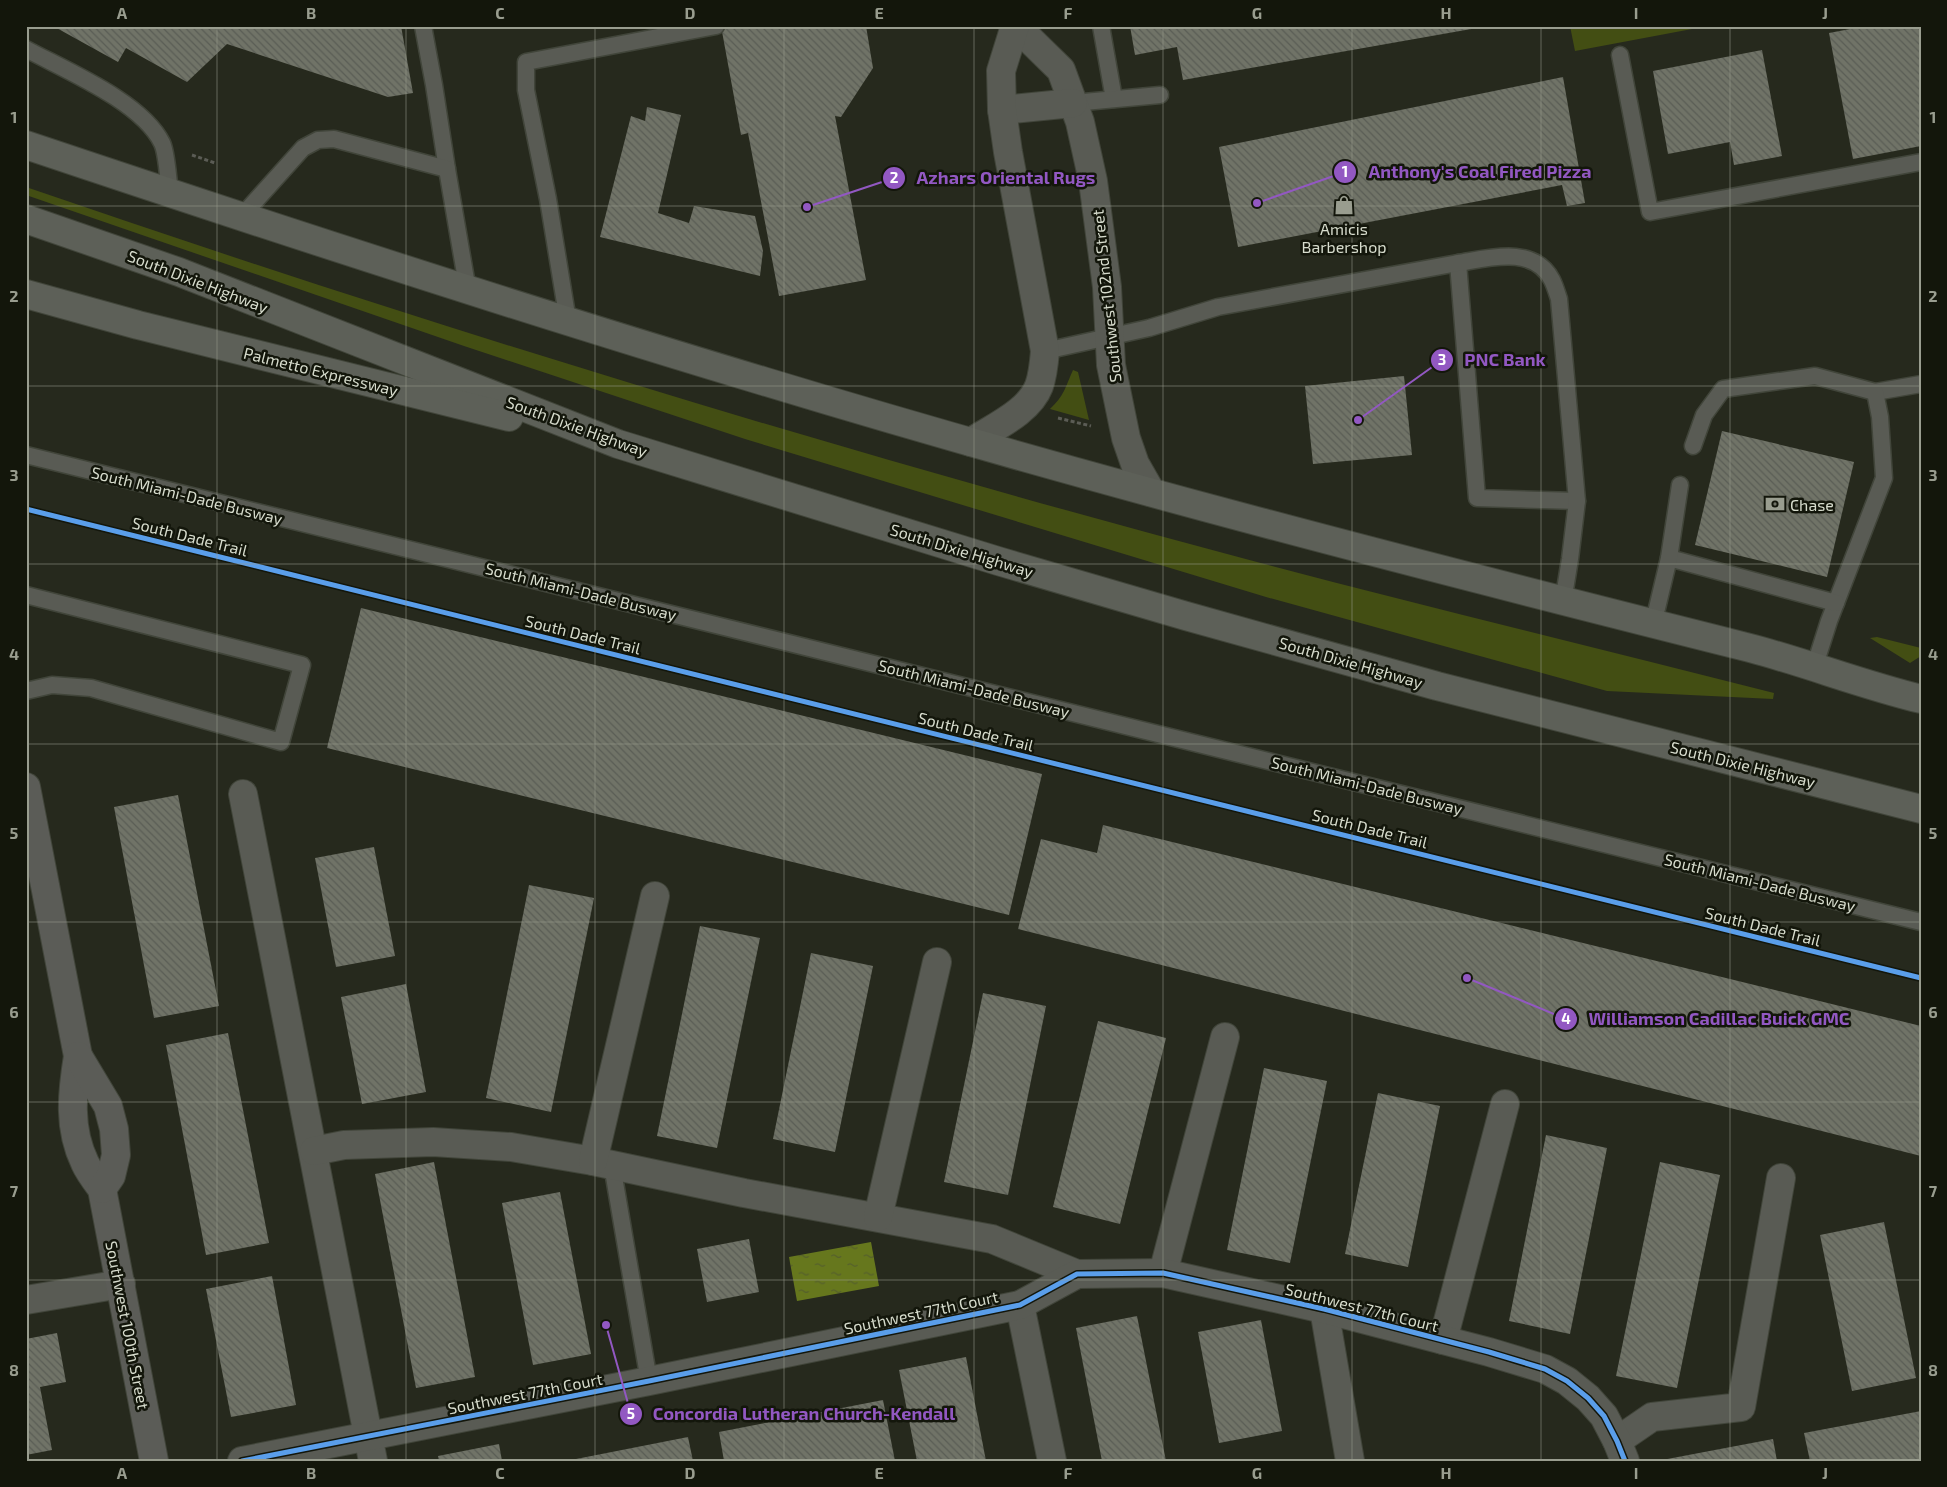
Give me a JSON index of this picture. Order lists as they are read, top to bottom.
{
  "streets": {
    "highway": ["South Dixie Highway", "Palmetto Expressway"],
    "street": ["Southwest 102nd Street", "Southwest 77th Court", "Southwest 100th Street"],
    "lane": ["South Miami-Dade Busway"],
    "cycle path": ["South Dade Trail"]
  },
  "crossings": [
    ["South Dixie Highway", "Palmetto Expressway"]
  ],
  "places": {
    "other": [
      "Anthony's Coal Fired Pizza",
      "Azhars Oriental Rugs",
      "PNC Bank",
      "Williamson Cadillac Buick GMC",
      "Concordia Lutheran Church-Kendall"
    ],
    "shop": ["Amicis Barbershop"],
    "bank": ["Chase"]
  },
  "grid": {
    "columns": [
      "A",
      "B",
      "C",
      "D",
      "E",
      "F",
      "G",
      "H",
      "I",
      "J"
    ],
    "rows": [
      "1",
      "2",
      "3",
      "4",
      "5",
      "6",
      "7",
      "8"
    ]
  }
}
